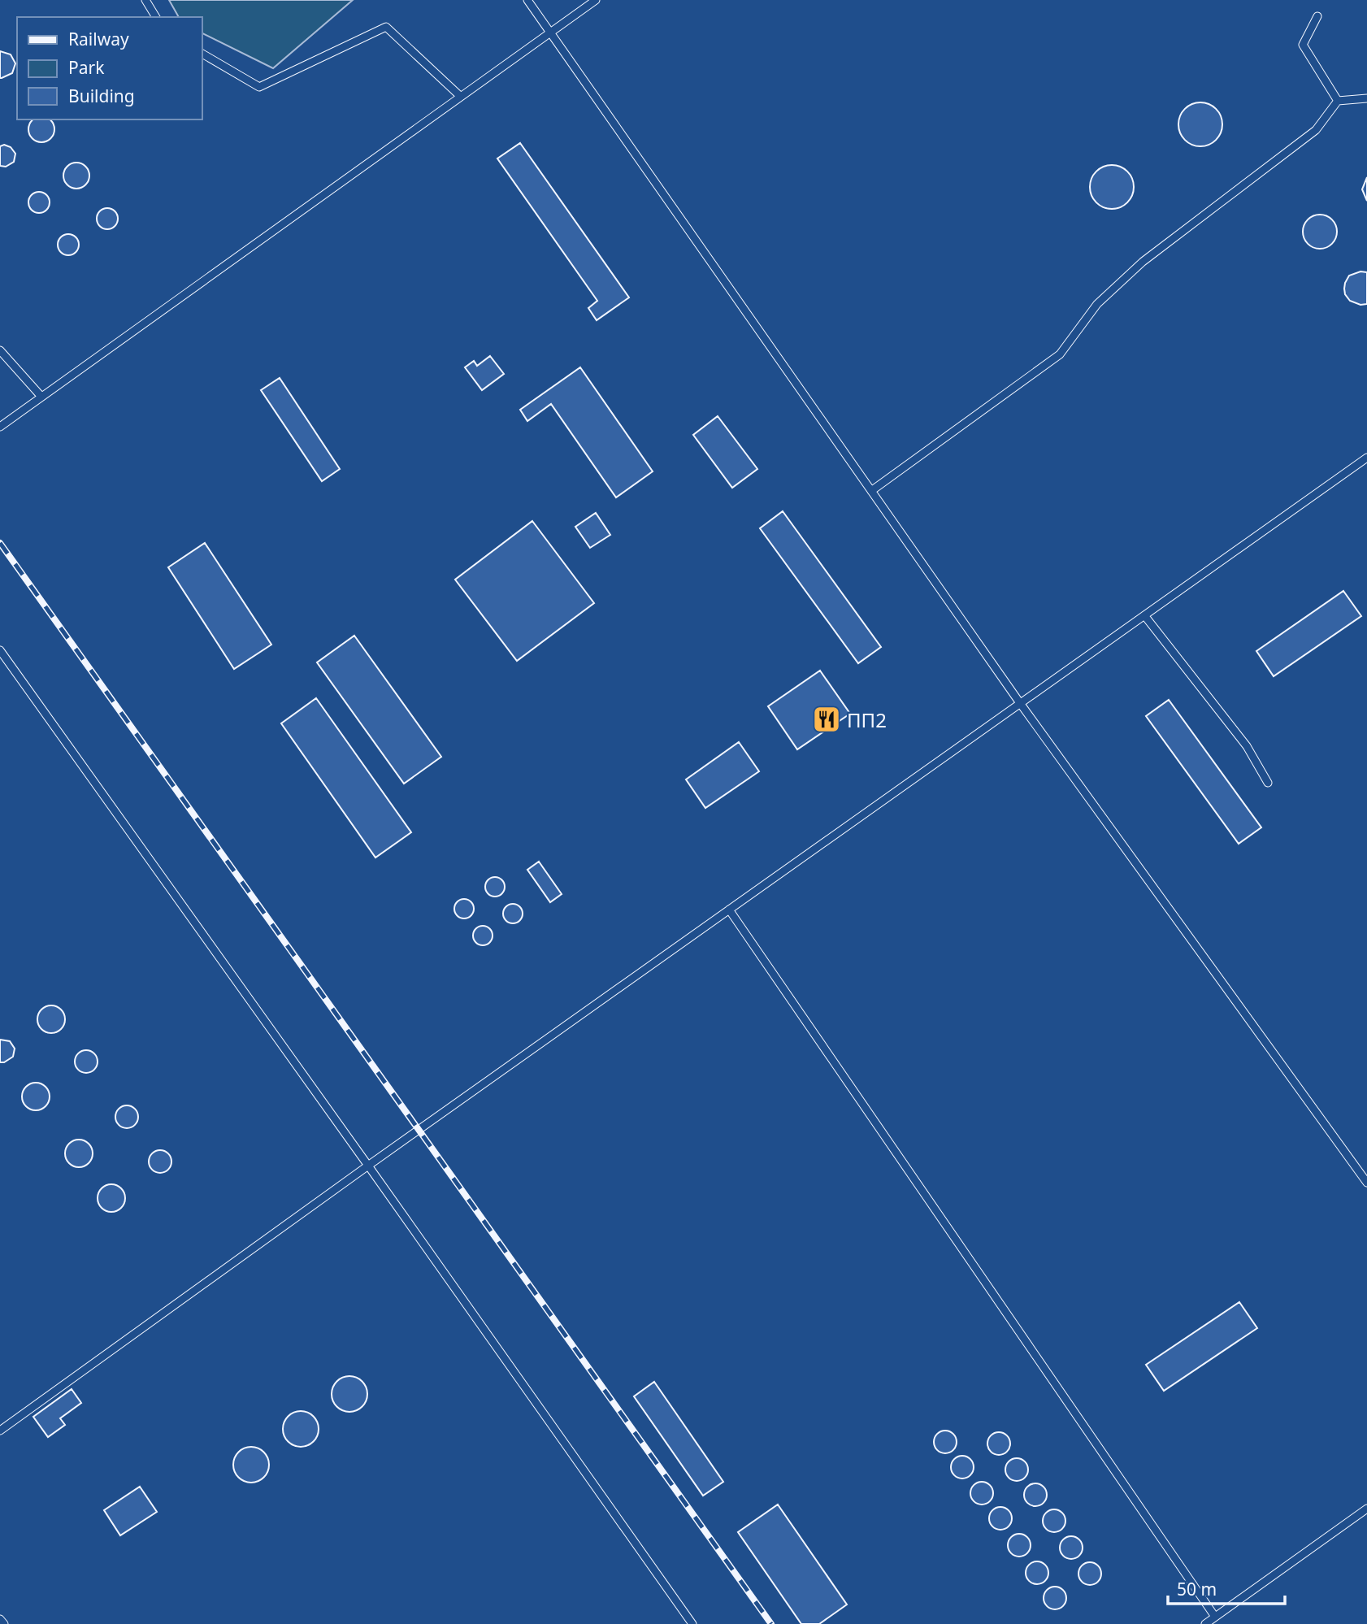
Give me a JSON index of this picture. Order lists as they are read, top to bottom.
{
  "places": {
    "restaurant": ["ПП2"]
  },
  "legend": ["Railway", "Park", "Building"],
  "scale_bar": "50 m"
}
